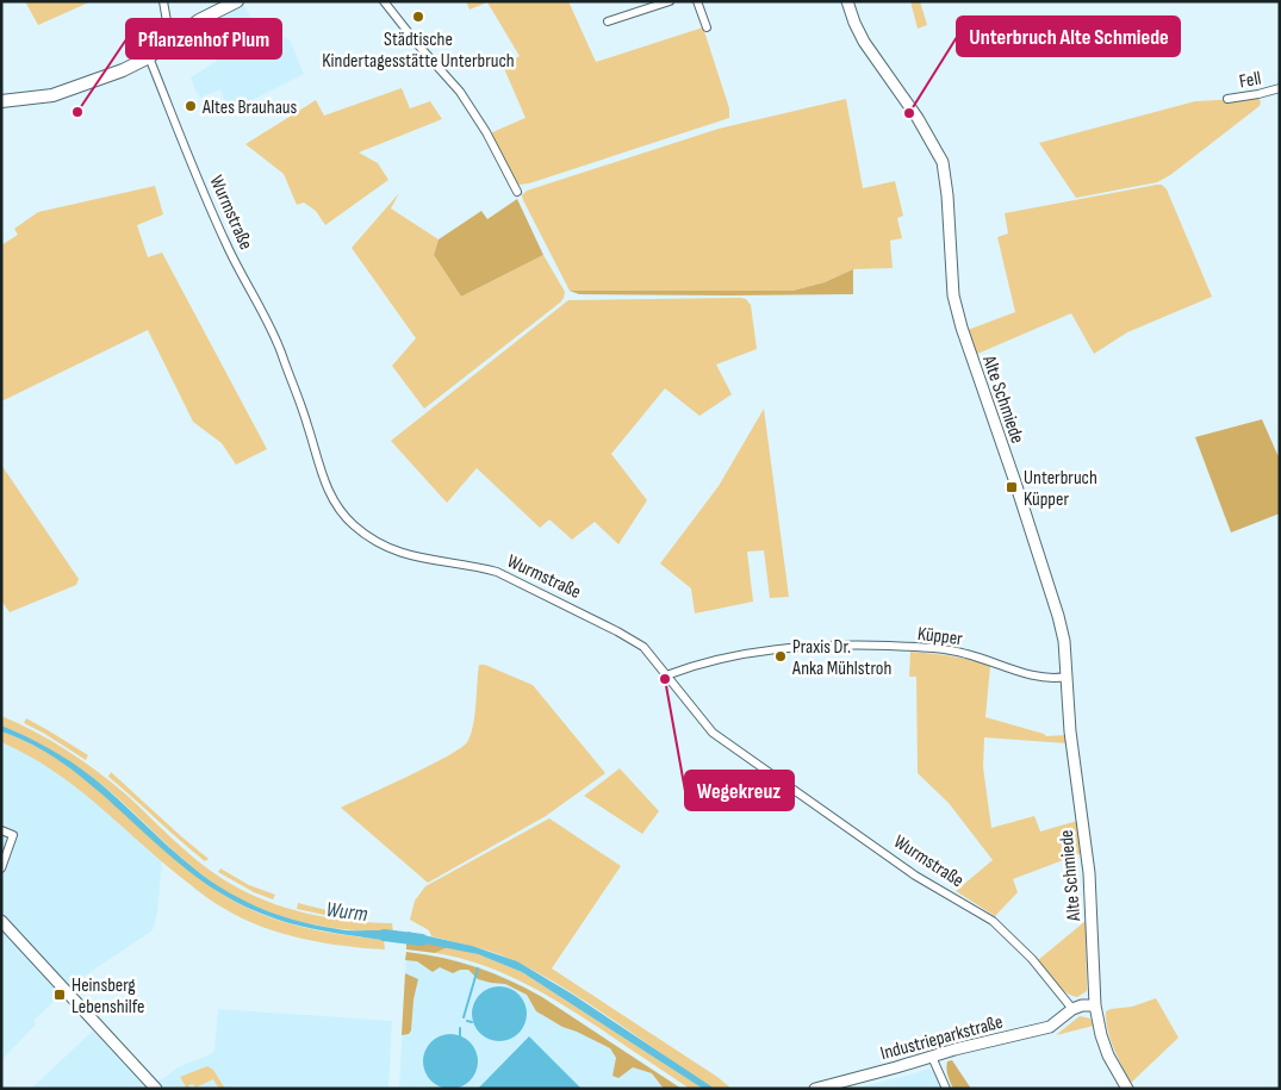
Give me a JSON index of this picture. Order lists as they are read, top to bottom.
{
  "streets": {
    "street": [
      "Fell",
      "Wurmstraße",
      "Alte Schmiede",
      "Küpper",
      "Industrieparkstraße"
    ]
  },
  "crossings": [
    ["Wurmstraße", "Küpper"],
    ["Wurmstraße", "Industrieparkstraße"],
    ["Alte Schmiede", "Küpper"]
  ],
  "water": ["Wurm"],
  "places": {
    "other": [
      "Städtische Kindertagesstätte Unterbruch",
      "Altes Brauhaus",
      "Pflanzenhof Plum",
      "Unterbruch Alte Schmiede",
      "Praxis Dr. Anka Mühlstroh",
      "Wegekreuz"
    ],
    "transit": ["Unterbruch Küpper", "Heinsberg Lebenshilfe"]
  }
}
